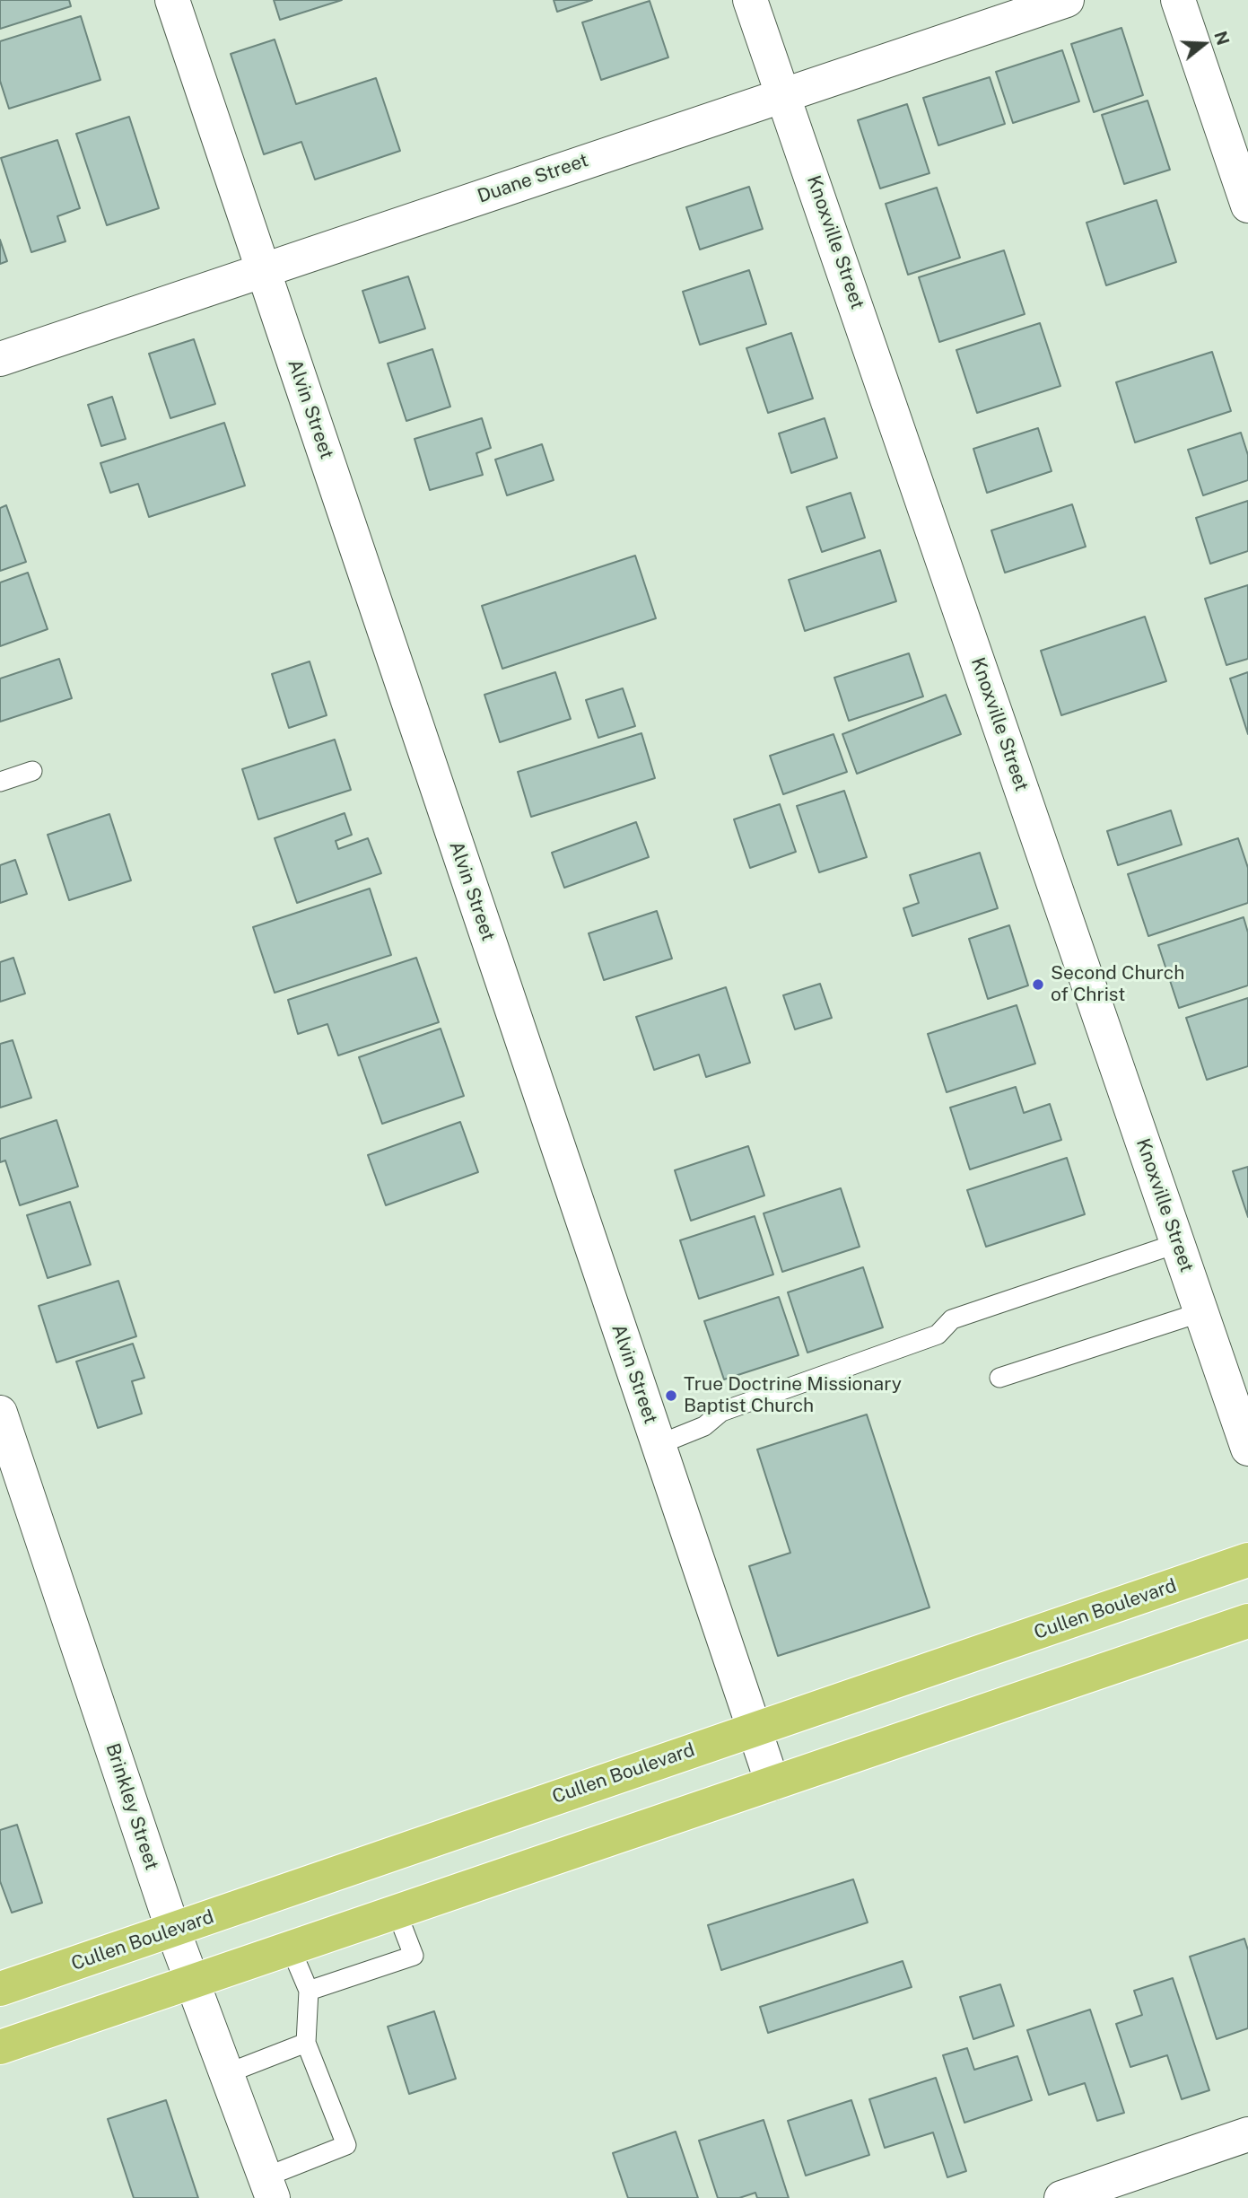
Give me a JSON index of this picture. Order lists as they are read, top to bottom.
{
  "streets": {
    "main road": ["Cullen Boulevard"],
    "street": [
      "Duane Street",
      "Knoxville Street",
      "Alvin Street",
      "Brinkley Street"
    ]
  },
  "crossings": [
    ["Duane Street", "Knoxville Street"],
    ["Duane Street", "Alvin Street"],
    ["Alvin Street", "Cullen Boulevard"],
    ["Cullen Boulevard", "Brinkley Street"]
  ],
  "places": ["Second Church of Christ", "True Doctrine Missionary Baptist Church"],
  "north": "right"
}
